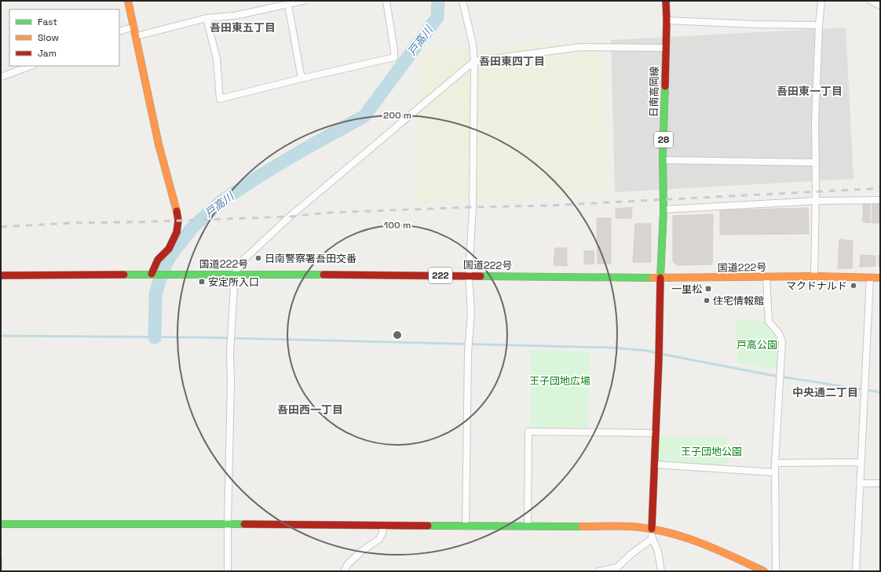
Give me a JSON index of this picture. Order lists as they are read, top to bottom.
{
  "streets": {
    "main road": [
      "日南高岡線",
      "28",
      "国道222号",
      "222"
    ]
  },
  "crossings": [
    ["日南高岡線", "国道222号"]
  ],
  "districts": [
    "吾田東五丁目",
    "吾田東四丁目",
    "吾田東一丁目",
    "中央通二丁目",
    "吾田西一丁目"
  ],
  "water": ["戸高川"],
  "parks": ["戸高公園", "王子団地広場", "王子団地公園"],
  "places": {
    "other": ["日南警察署吾田交番", "マクドナルド", "住宅情報館"],
    "transit": ["安定所入口", "一里松"]
  },
  "legend": ["Fast", "Slow", "Jam"],
  "rings": ["200 m", "100 m"]
}
